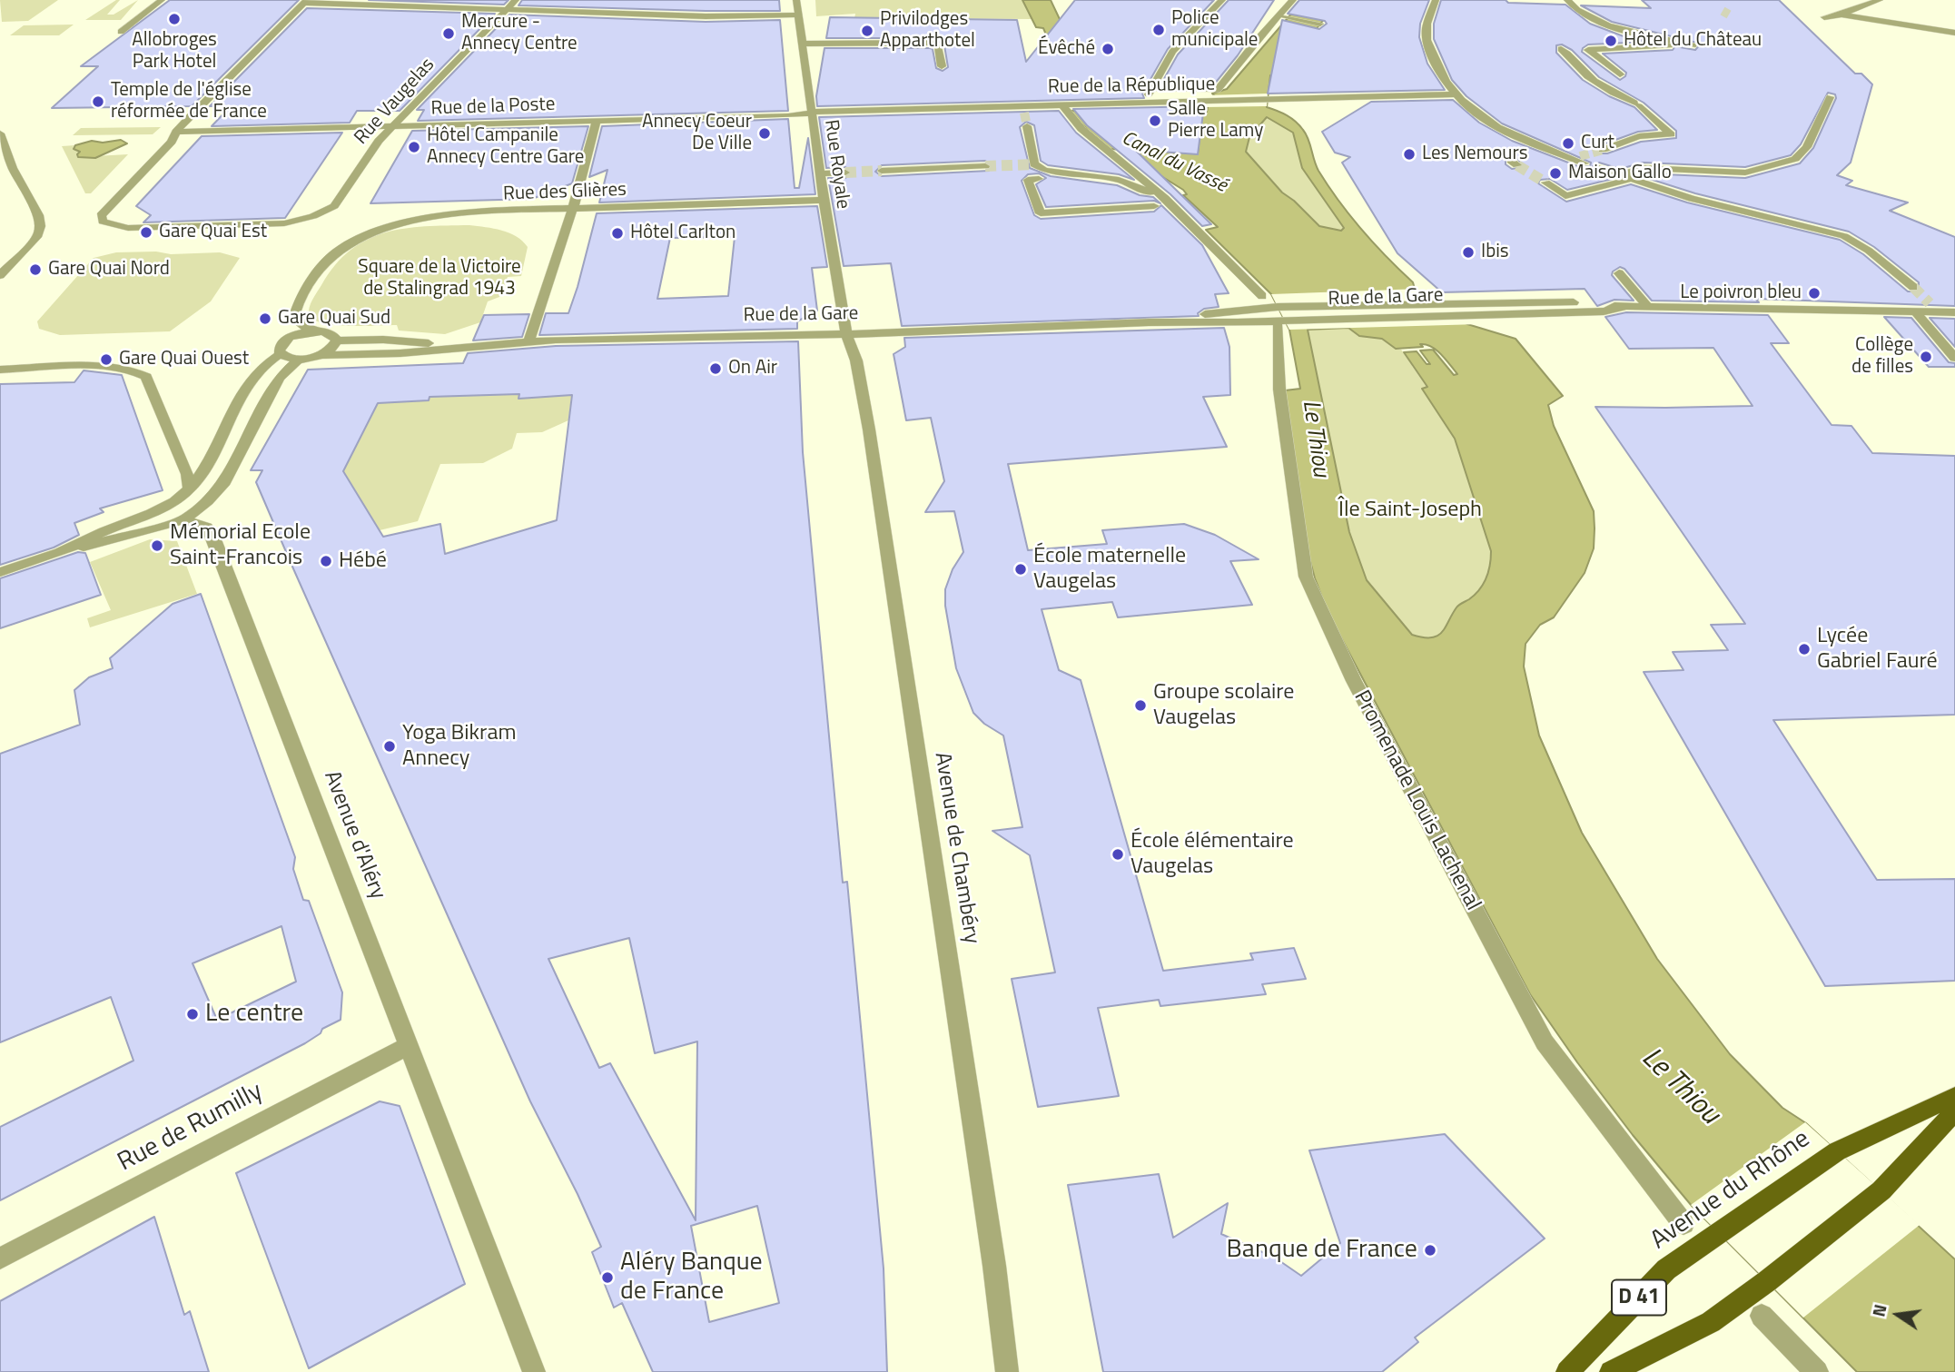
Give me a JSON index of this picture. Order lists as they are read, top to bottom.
{
  "streets": {
    "main road": ["Avenue du Rhône", "D 41"],
    "street": [
      "Rue de la République",
      "Rue Vaugelas",
      "Rue de la Poste",
      "Rue Royale",
      "Rue des Glières",
      "Rue de la Gare",
      "Promenade Louis Lachenal",
      "Avenue d'Aléry",
      "Avenue de Chambéry",
      "Rue de Rumilly"
    ]
  },
  "crossings": [
    ["Rue de la République", "Rue de la Poste"],
    ["Rue de la République", "Rue Royale"],
    ["Rue Vaugelas", "Rue de la Poste"],
    ["Rue de la Poste", "Rue Royale"],
    ["Rue Royale", "Rue des Glières"],
    ["Rue Royale", "Rue de la Gare"],
    ["Rue Royale", "Avenue de Chambéry"],
    ["Rue des Glières", "Rue de la Gare"],
    ["Rue de la Gare", "Promenade Louis Lachenal"],
    ["Rue de la Gare", "Avenue de Chambéry"],
    ["Avenue d'Aléry", "Rue de Rumilly"]
  ],
  "water": ["Canal du Vassé", "Le Thiou"],
  "parks": ["Square de la Victoire de Stalingrad 1943", "Île Saint-Joseph"],
  "places": [
    "Allobroges Park Hotel",
    "Police municipale",
    "Privilodges Apparthotel",
    "Mercure - Annecy Centre",
    "Hôtel du Château",
    "Évêché",
    "Temple de l'église réformée de France",
    "Salle Pierre Lamy",
    "Annecy Coeur De Ville",
    "Curt",
    "Hôtel Campanile Annecy Centre Gare",
    "Les Nemours",
    "Maison Gallo",
    "Gare Quai Est",
    "Hôtel Carlton",
    "Ibis",
    "Gare Quai Nord",
    "Le poivron bleu",
    "Gare Quai Sud",
    "Collège de filles",
    "Gare Quai Ouest",
    "On Air",
    "Mémorial Ecole Saint-Francois",
    "Hébé",
    "École maternelle Vaugelas",
    "Lycée Gabriel Fauré",
    "Groupe scolaire Vaugelas",
    "Yoga Bikram Annecy",
    "École élémentaire Vaugelas",
    "Le centre",
    "Banque de France",
    "Aléry Banque de France"
  ],
  "north": "left"
}
